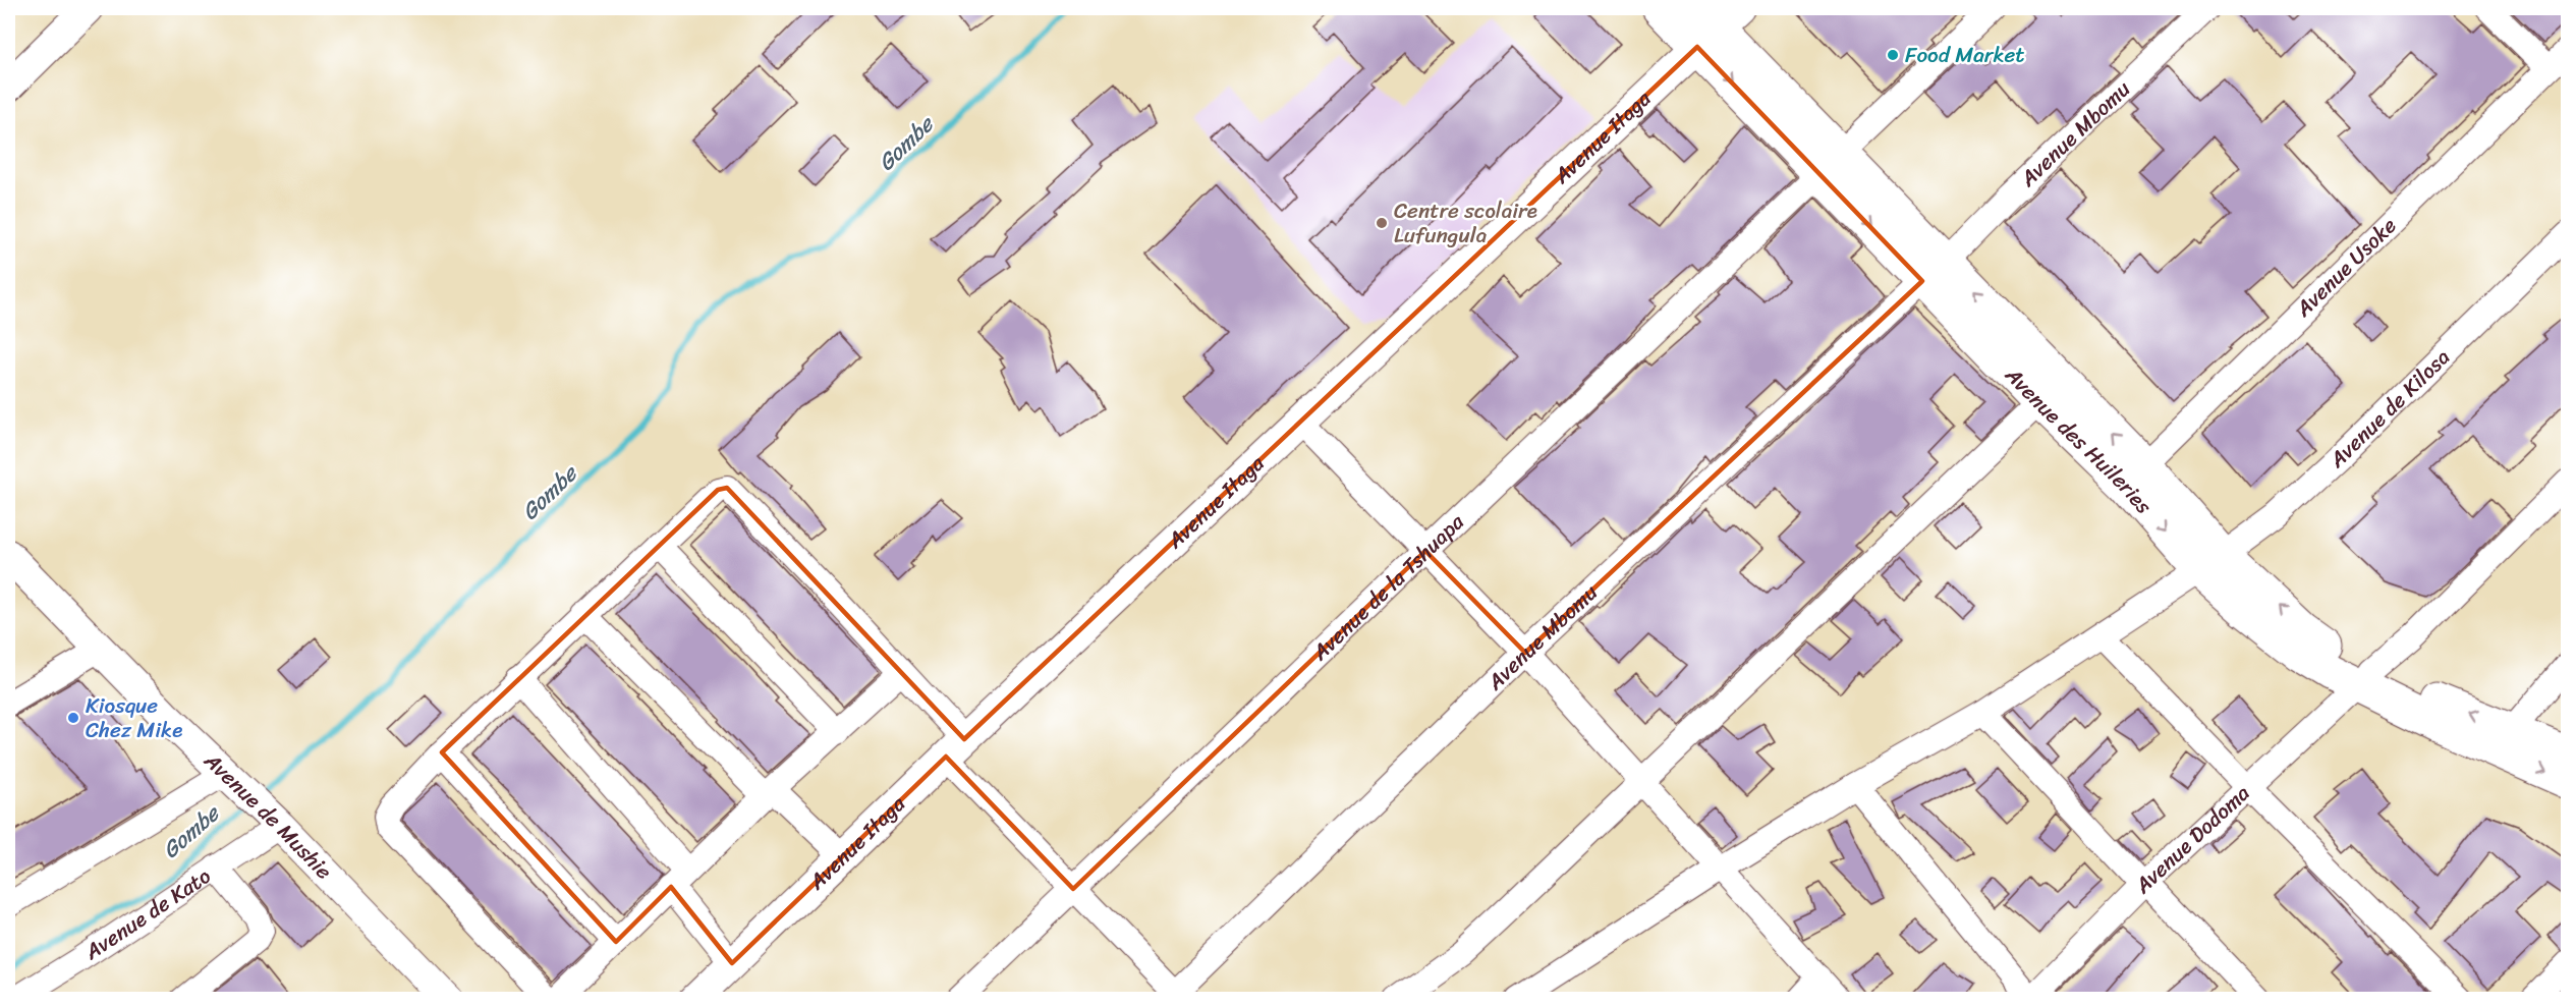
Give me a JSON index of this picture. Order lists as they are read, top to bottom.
{
  "streets": {
    "main road": ["Avenue des Huileries"],
    "street": [
      "Avenue Mbomu",
      "Avenue Itaga",
      "Avenue Usoke",
      "Avenue de Kilosa",
      "Avenue de la Tshuapa",
      "Avenue de Mushie",
      "Avenue Dodoma",
      "Avenue de Kato"
    ]
  },
  "crossings": [
    ["Avenue Mbomu", "Avenue des Huileries"],
    ["Avenue Itaga", "Avenue des Huileries"],
    ["Avenue Usoke", "Avenue des Huileries"],
    ["Avenue de Kilosa", "Avenue des Huileries"],
    ["Avenue des Huileries", "Avenue de la Tshuapa"],
    ["Avenue des Huileries", "Avenue Dodoma"],
    ["Avenue de Mushie", "Avenue de Kato"]
  ],
  "water": ["Gombe"],
  "places": ["Food Market", "Centre scolaire Lufungula", "Kiosque Chez Mike"]
}
